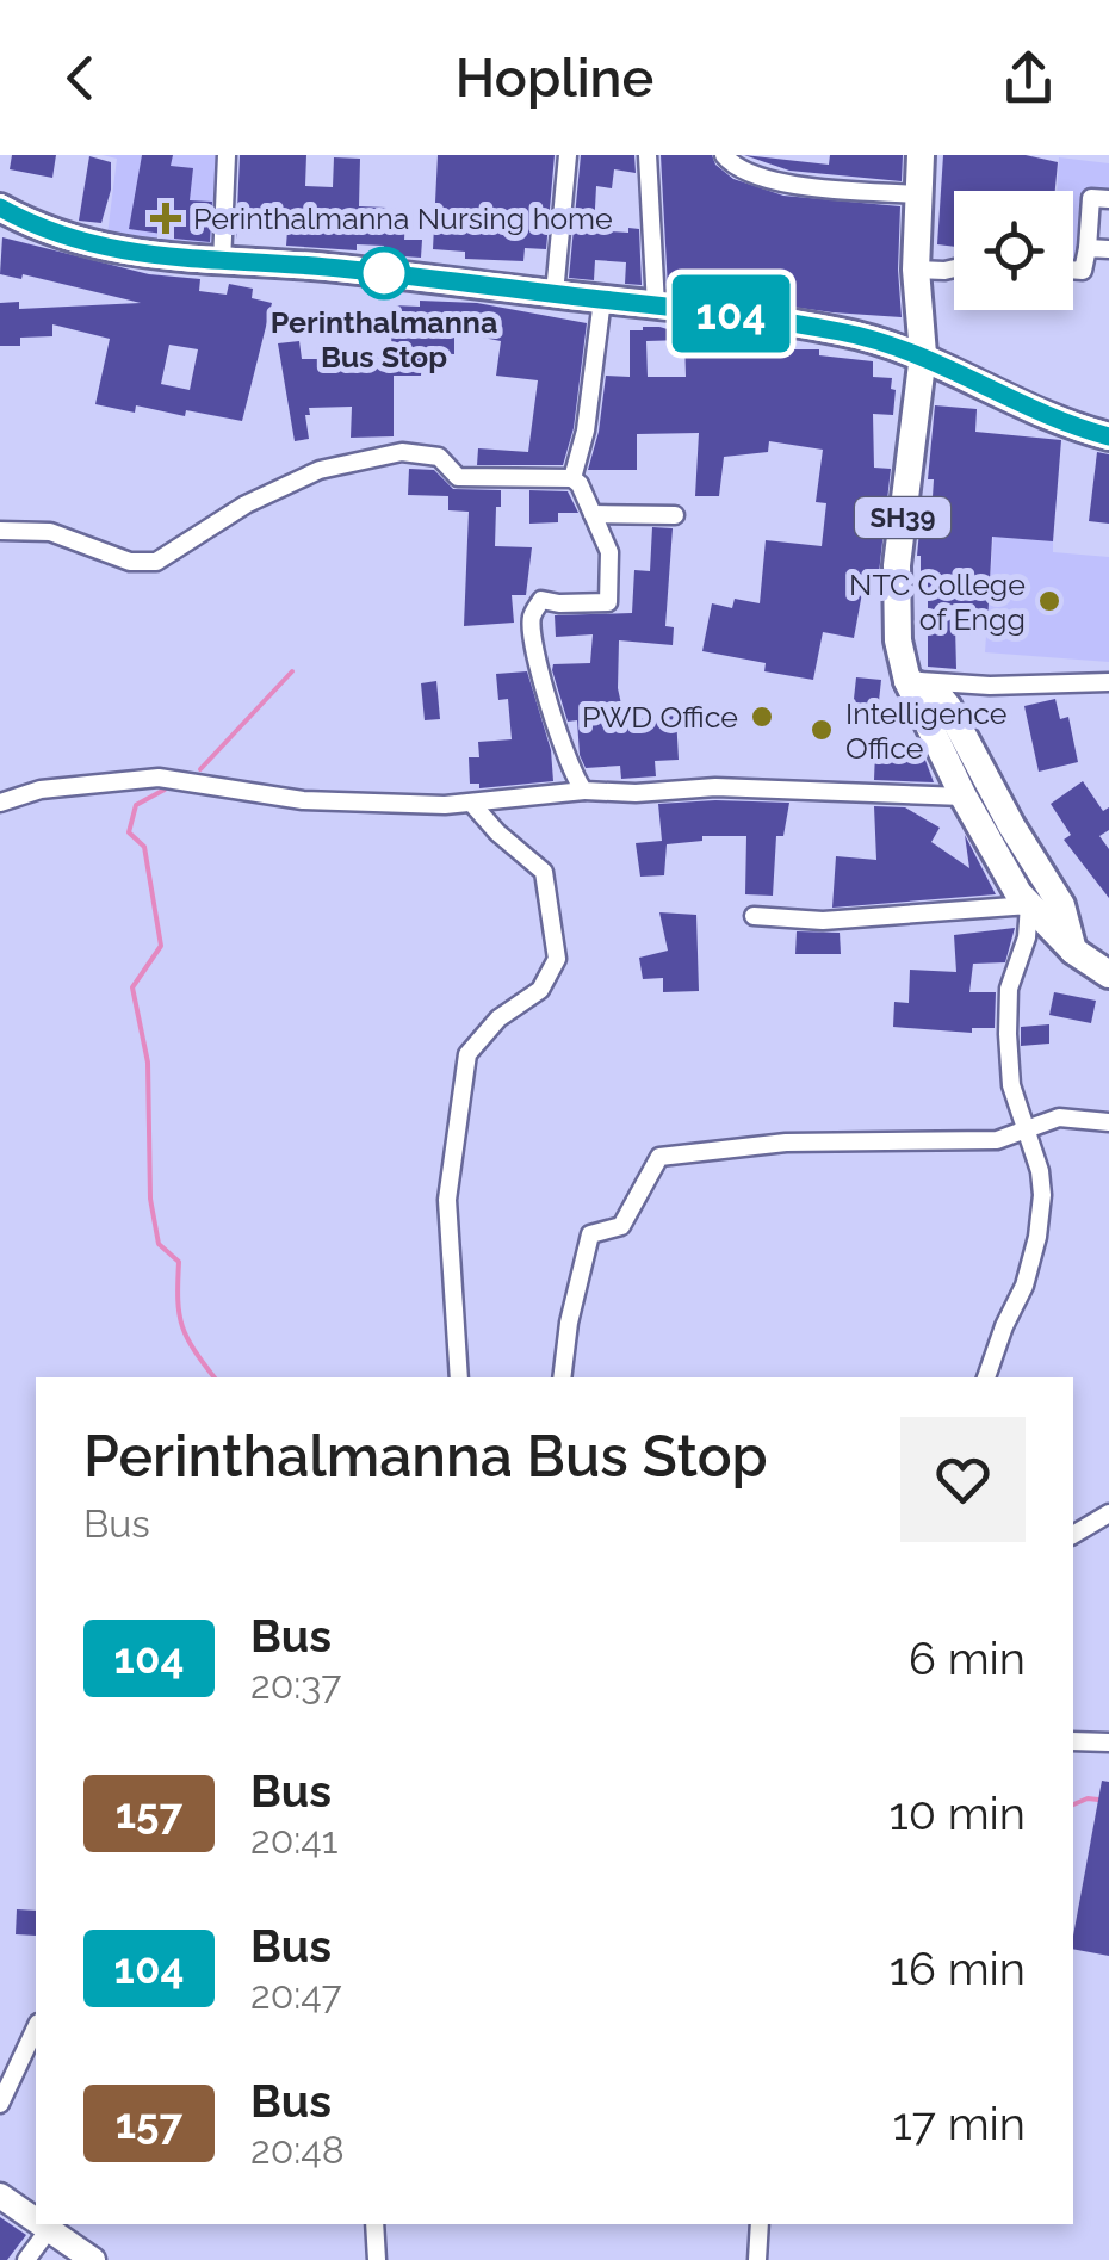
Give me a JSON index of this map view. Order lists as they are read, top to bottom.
{
  "streets": {
    "main road": ["SH39"]
  },
  "places": {
    "health": ["Perinthalmanna Nursing home"],
    "other": [
      "Perinthalmanna Bus Stop",
      "NTC College of Engg",
      "PWD Office",
      "Intelligence Office"
    ]
  },
  "lines": ["bus line 104"],
  "page": {
    "header": "Hopline",
    "on_map": "104",
    "heading": ["Perinthalmanna Bus Stop", "Bus"],
    "list": [
      {
        "mark": "104",
        "name": "Bus",
        "note": "20:37",
        "value": "6 min"
      },
      {
        "mark": "157",
        "name": "Bus",
        "note": "20:41",
        "value": "10 min"
      },
      {
        "mark": "104",
        "name": "Bus",
        "note": "20:47",
        "value": "16 min"
      },
      {
        "mark": "157",
        "name": "Bus",
        "note": "20:48",
        "value": "17 min"
      }
    ]
  }
}
